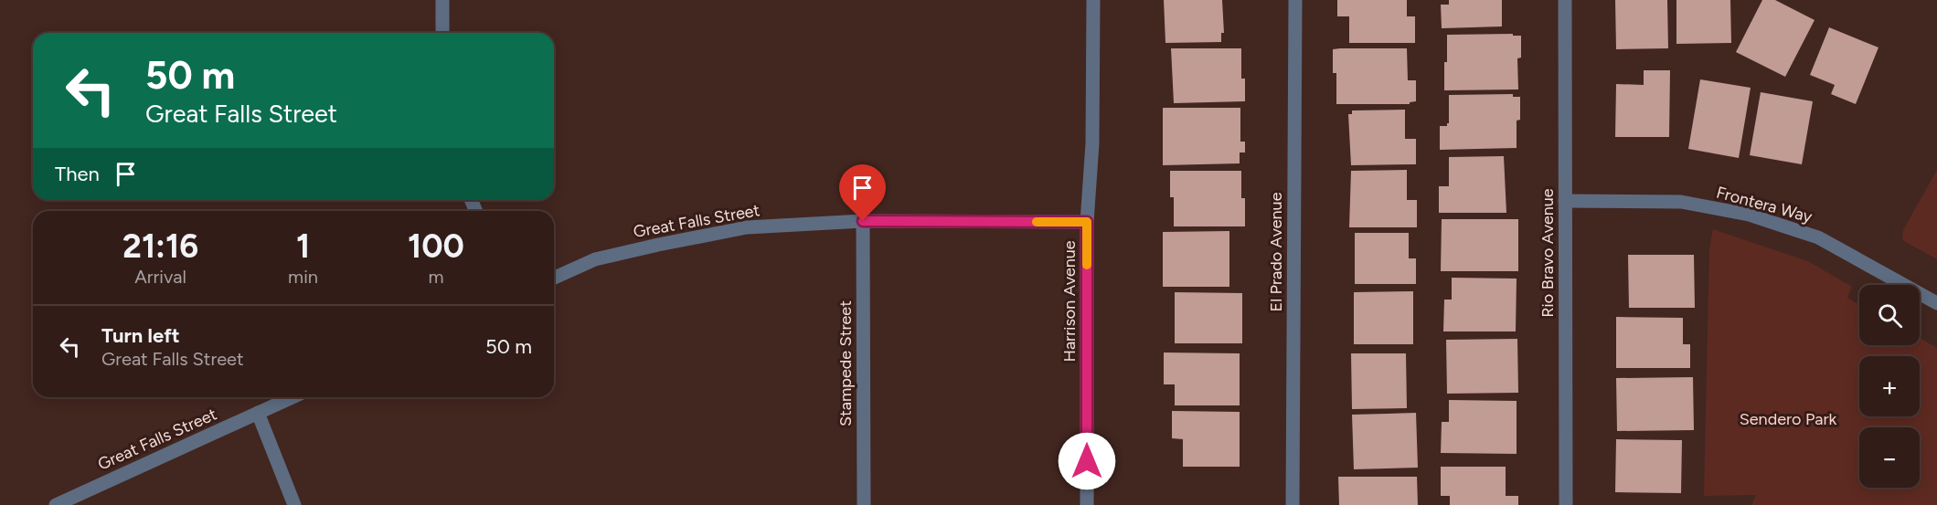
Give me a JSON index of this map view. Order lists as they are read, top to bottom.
{
  "streets": {
    "street": [
      "Frontera Way",
      "Great Falls Street",
      "El Prado Avenue",
      "Rio Bravo Avenue",
      "Harrison Avenue",
      "Stampede Street"
    ]
  },
  "crossings": [
    ["Frontera Way", "Rio Bravo Avenue"],
    ["Great Falls Street", "Harrison Avenue"],
    ["Great Falls Street", "Stampede Street"]
  ],
  "parks": ["Sendero Park"],
  "page": {
    "turn": ["50 m", "Great Falls Street"],
    "then": "Then",
    "eta": [
      "21:16",
      "Arrival",
      "1",
      "min",
      "100",
      "m"
    ],
    "map_buttons": ["+", "−"],
    "list": [
      {
        "name": "Turn left",
        "note": "Great Falls Street",
        "value": "50 m"
      }
    ]
  }
}
